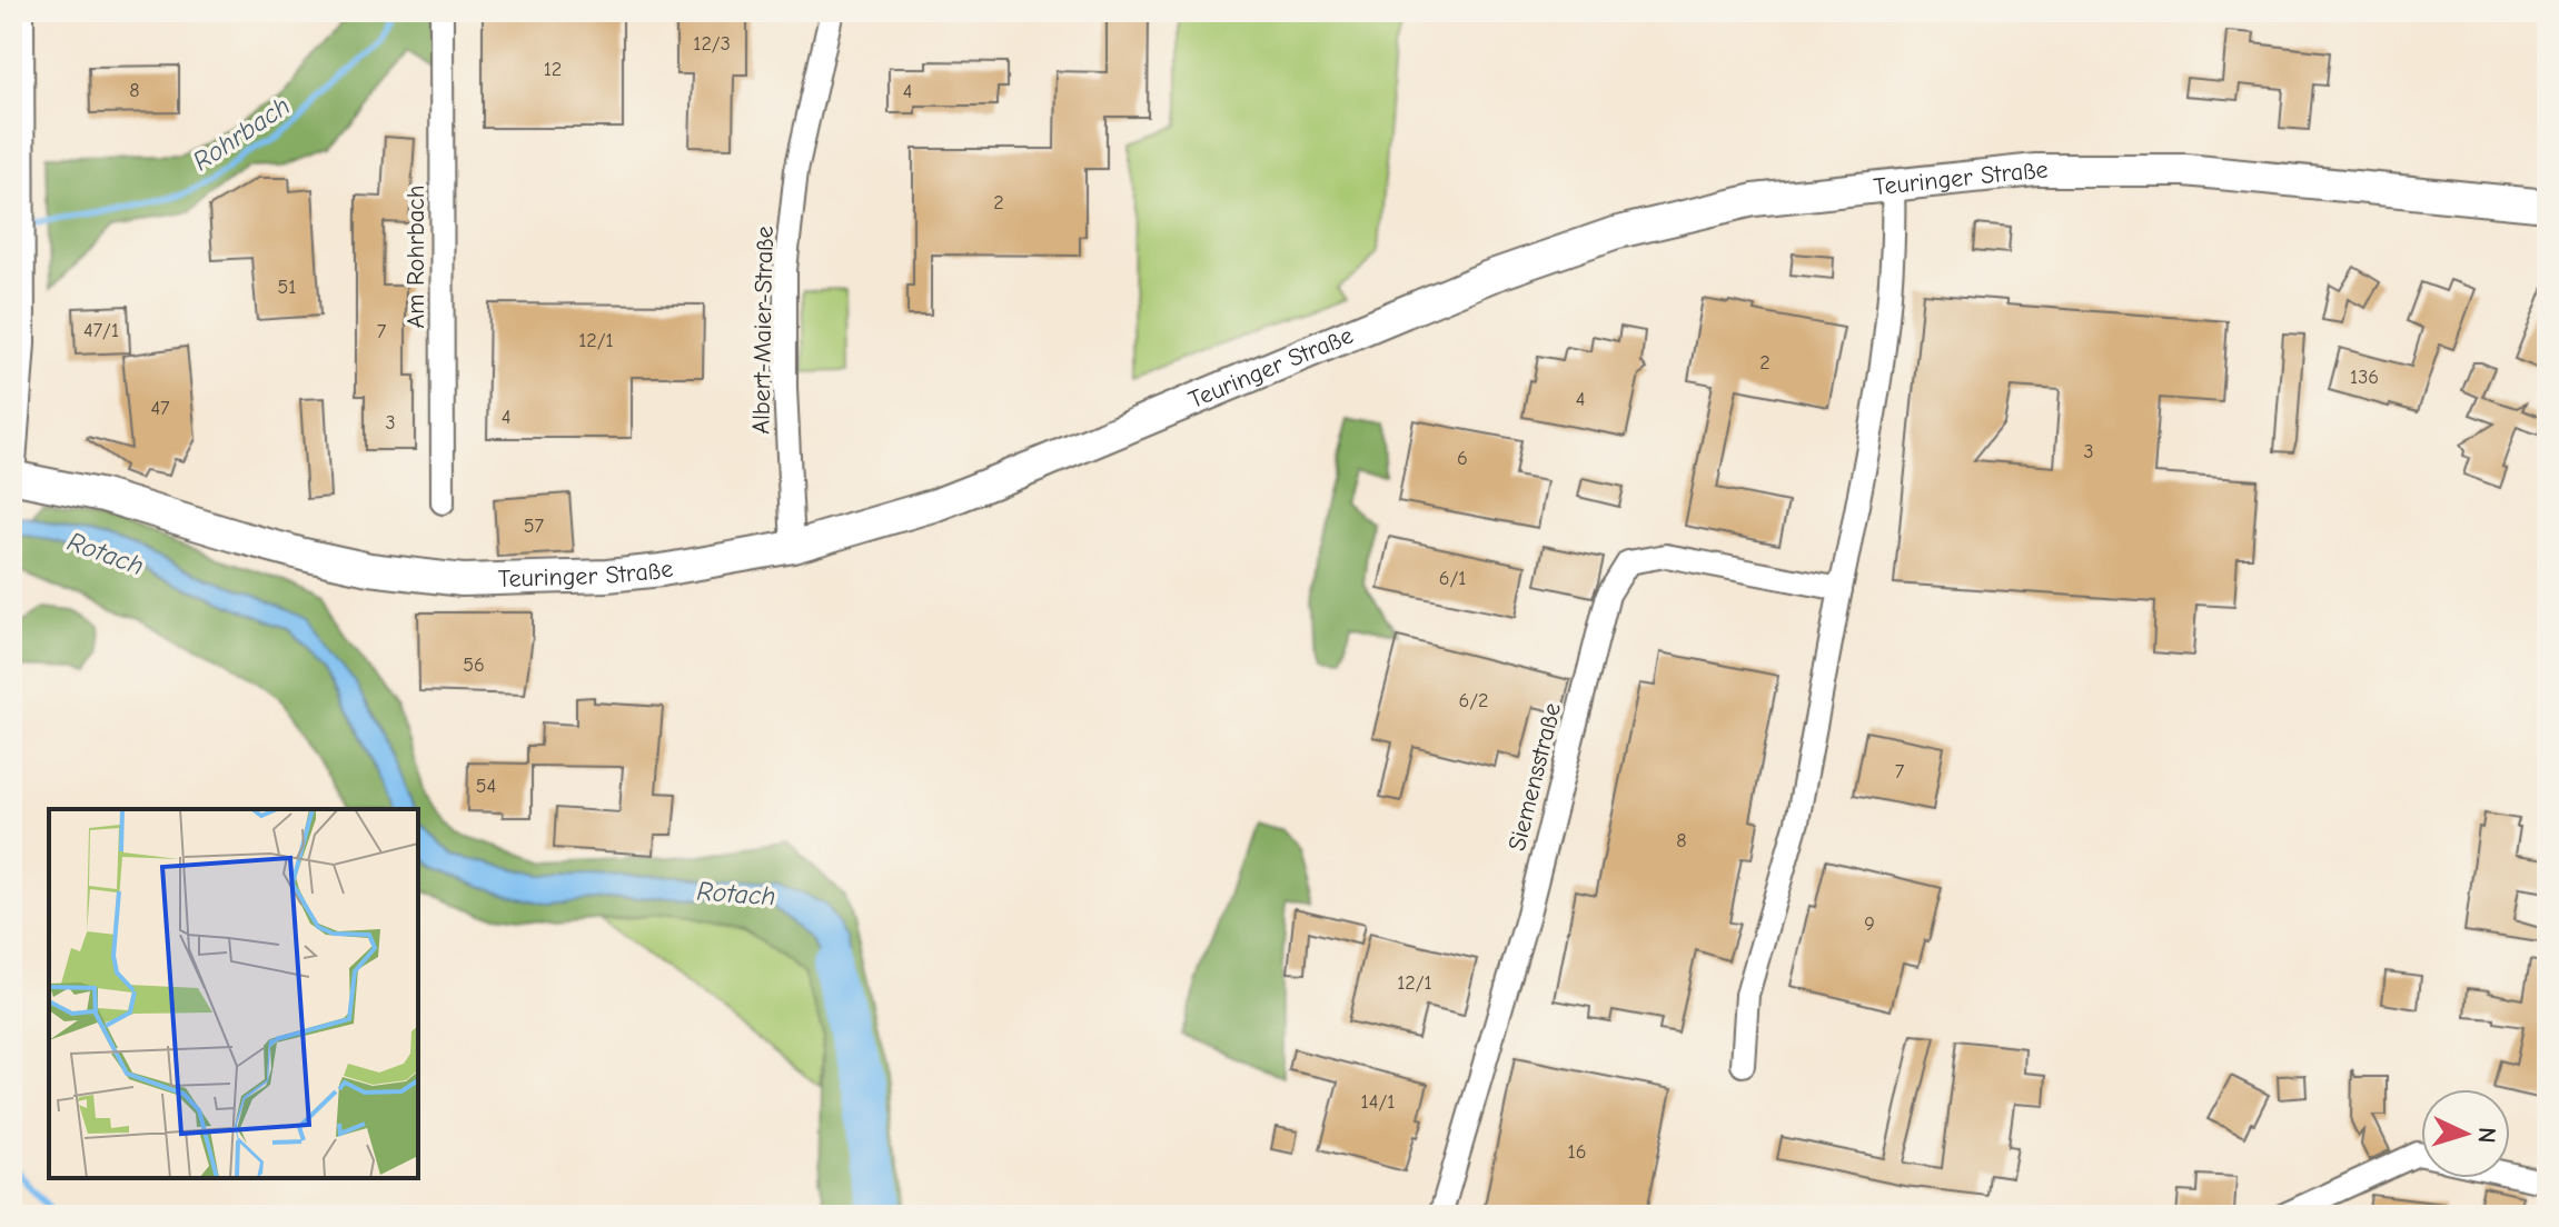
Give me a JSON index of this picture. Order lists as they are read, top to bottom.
{
  "streets": {
    "street": [
      "Teuringer Straße",
      "Am Rohrbach",
      "Albert-Maier-Straße",
      "Siemensstraße"
    ]
  },
  "crossings": [
    ["Teuringer Straße", "Albert-Maier-Straße"]
  ],
  "water": ["Rohrbach", "Rotach"],
  "house_numbers": [
    "12/3",
    "12",
    "8",
    "4",
    "2",
    "51",
    "47/1",
    "7",
    "12/1",
    "2",
    "136",
    "4",
    "47",
    "4",
    "3",
    "3",
    "6",
    "57",
    "6/1",
    "56",
    "6/2",
    "7",
    "54",
    "8",
    "9",
    "12/1",
    "14/1",
    "16"
  ],
  "north": "right"
}
